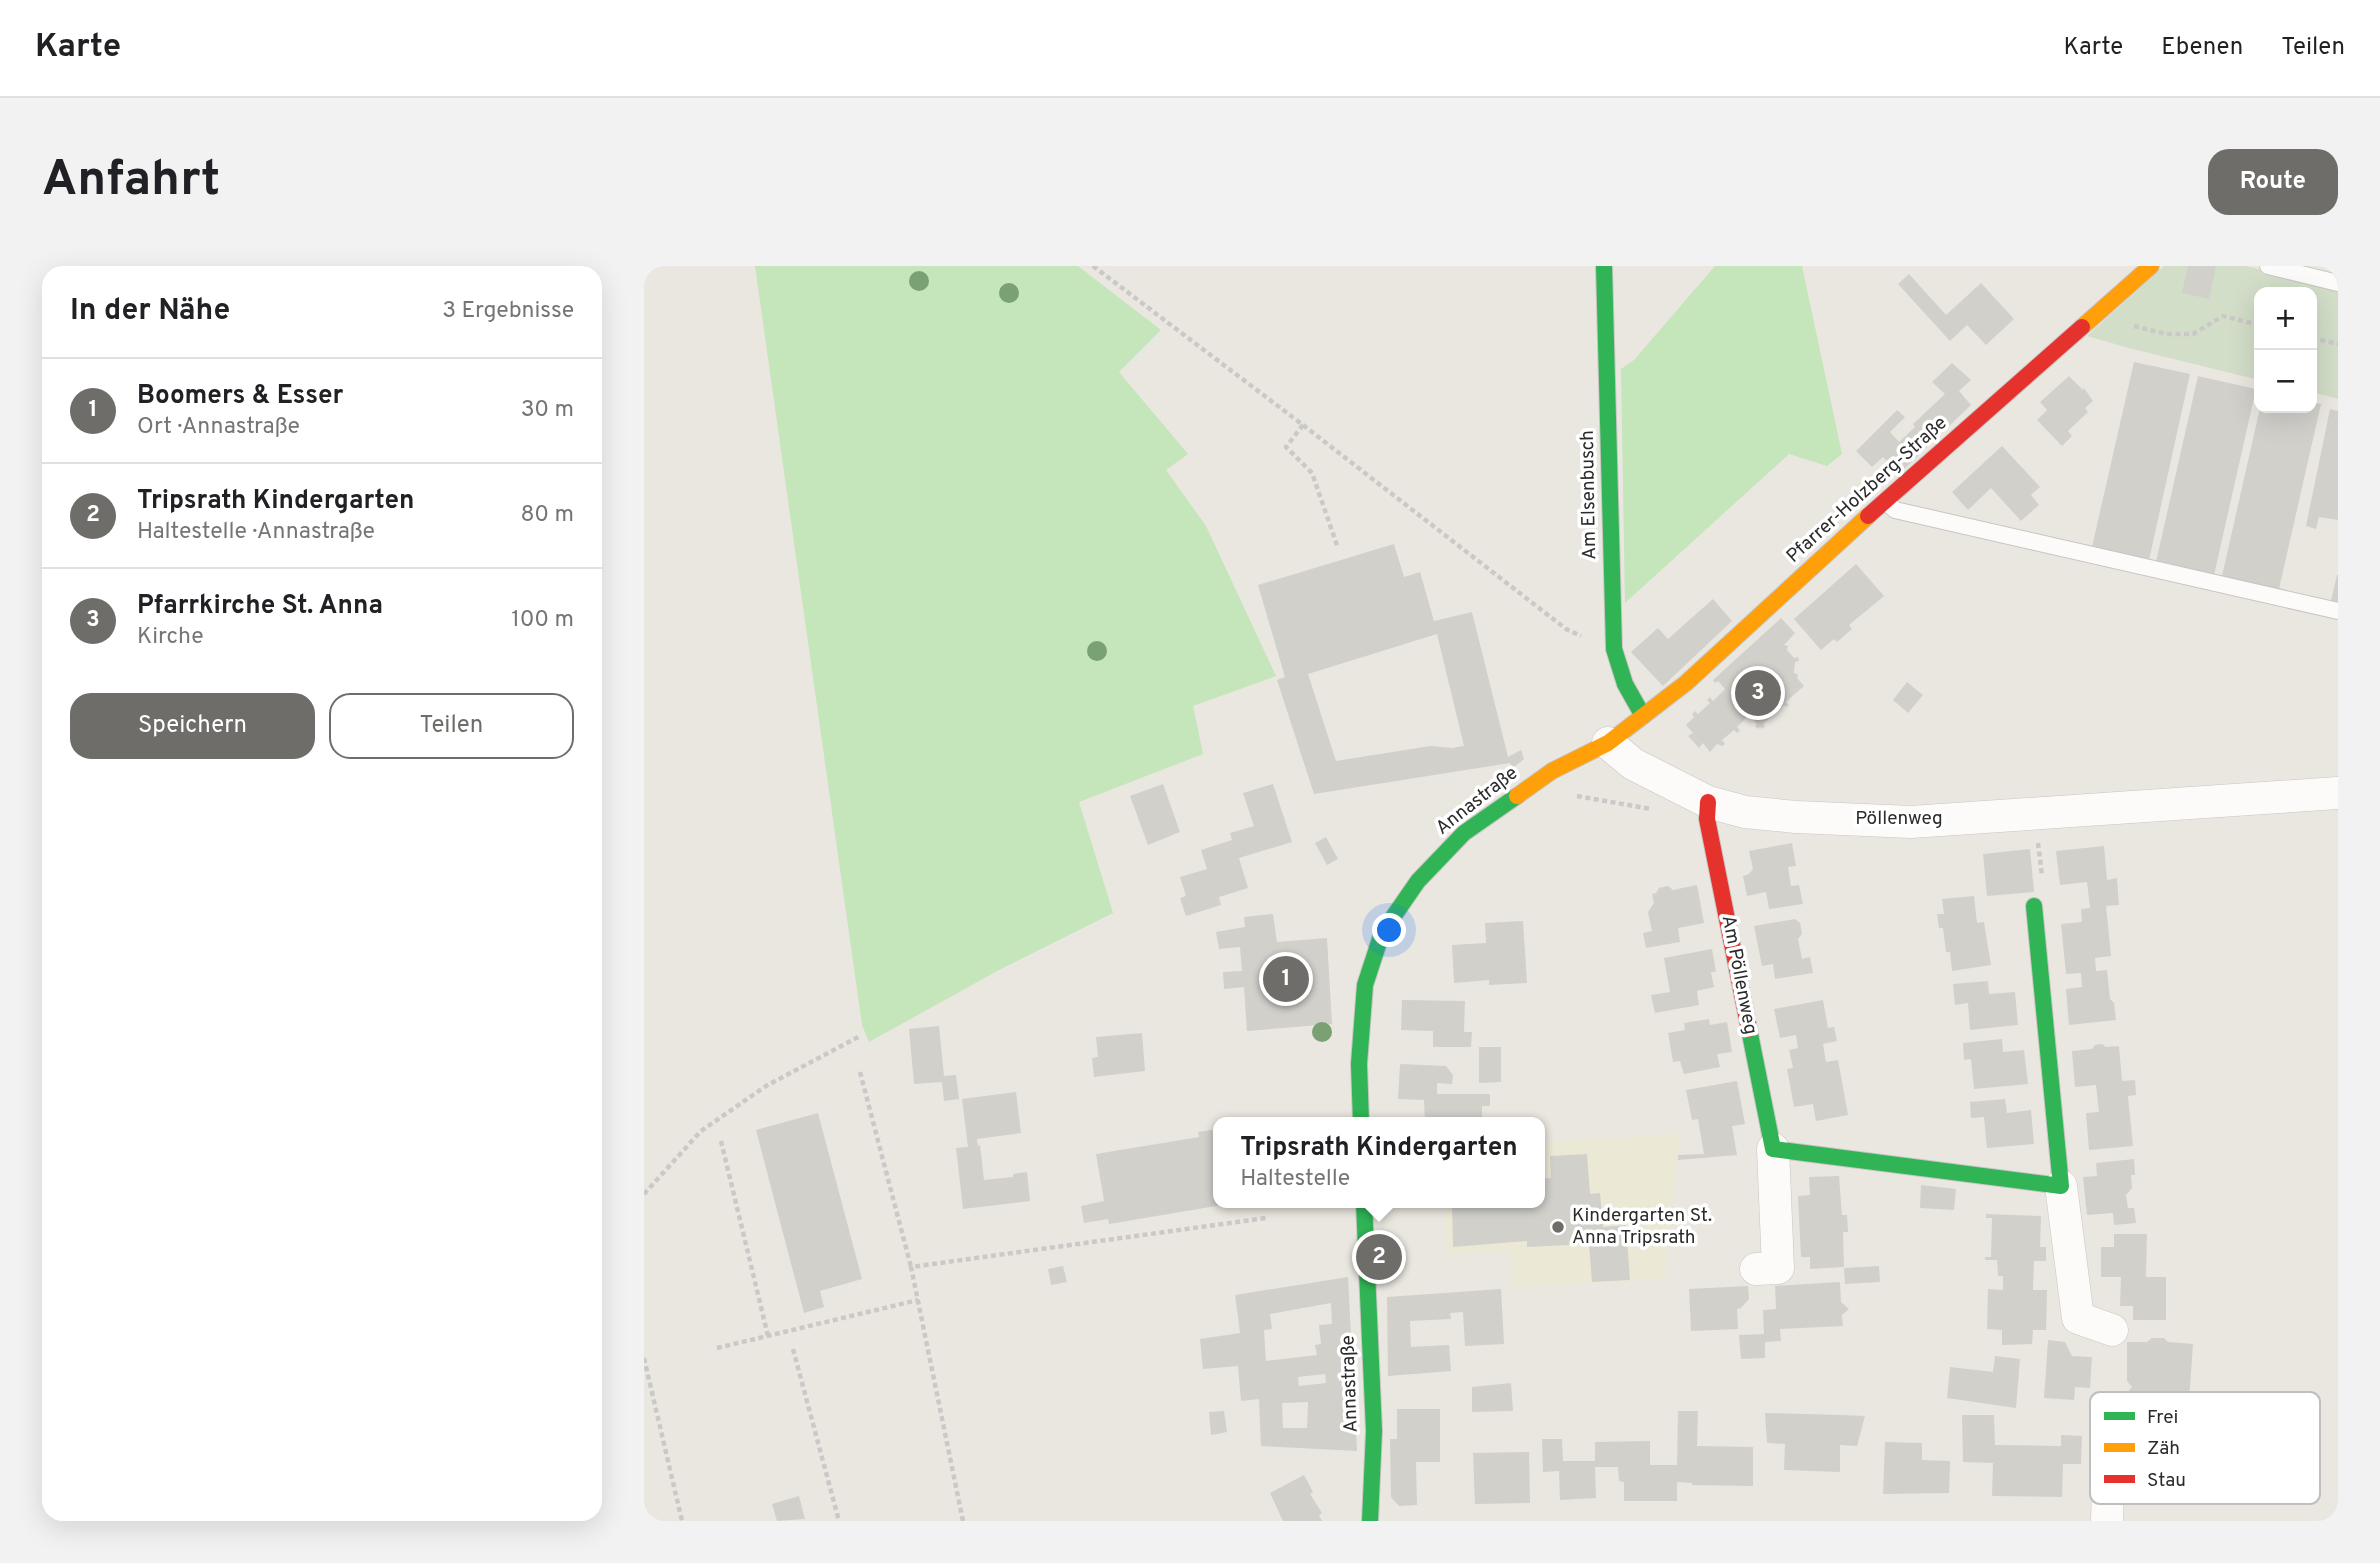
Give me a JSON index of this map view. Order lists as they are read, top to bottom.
{
  "streets": {
    "street": [
      "Pfarrer-Holzberg-Straße",
      "Am Elsenbusch",
      "Annastraße",
      "Pöllenweg",
      "Am Pöllenweg"
    ]
  },
  "crossings": [
    ["Pfarrer-Holzberg-Straße", "Am Elsenbusch"],
    ["Pfarrer-Holzberg-Straße", "Annastraße"],
    ["Pfarrer-Holzberg-Straße", "Pöllenweg"],
    ["Annastraße", "Pöllenweg"],
    ["Pöllenweg", "Am Pöllenweg"]
  ],
  "places": ["Kindergarten St. Anna Tripsrath"],
  "legend": ["Frei", "Zäh", "Stau"],
  "page": {
    "header": "Karte",
    "nav": ["Karte", "Ebenen", "Teilen"],
    "buttons": [
      "Route",
      ["Speichern", "Teilen"]
    ],
    "title": "Anfahrt",
    "heading": ["In der Nähe", "3 Ergebnisse"],
    "map_buttons": ["+", "−"],
    "list": [
      {
        "mark": "1",
        "name": "Boomers & Esser",
        "note": "Ort · Annastraße",
        "value": "30 m"
      },
      {
        "mark": "2",
        "name": "Tripsrath Kindergarten",
        "note": "Haltestelle · Annastraße",
        "value": "80 m"
      },
      {
        "mark": "3",
        "name": "Pfarrkirche St. Anna",
        "note": "Kirche",
        "value": "100 m"
      }
    ],
    "pins": ["3", "1", "2"],
    "popup": ["Tripsrath Kindergarten", "Haltestelle"]
  }
}
